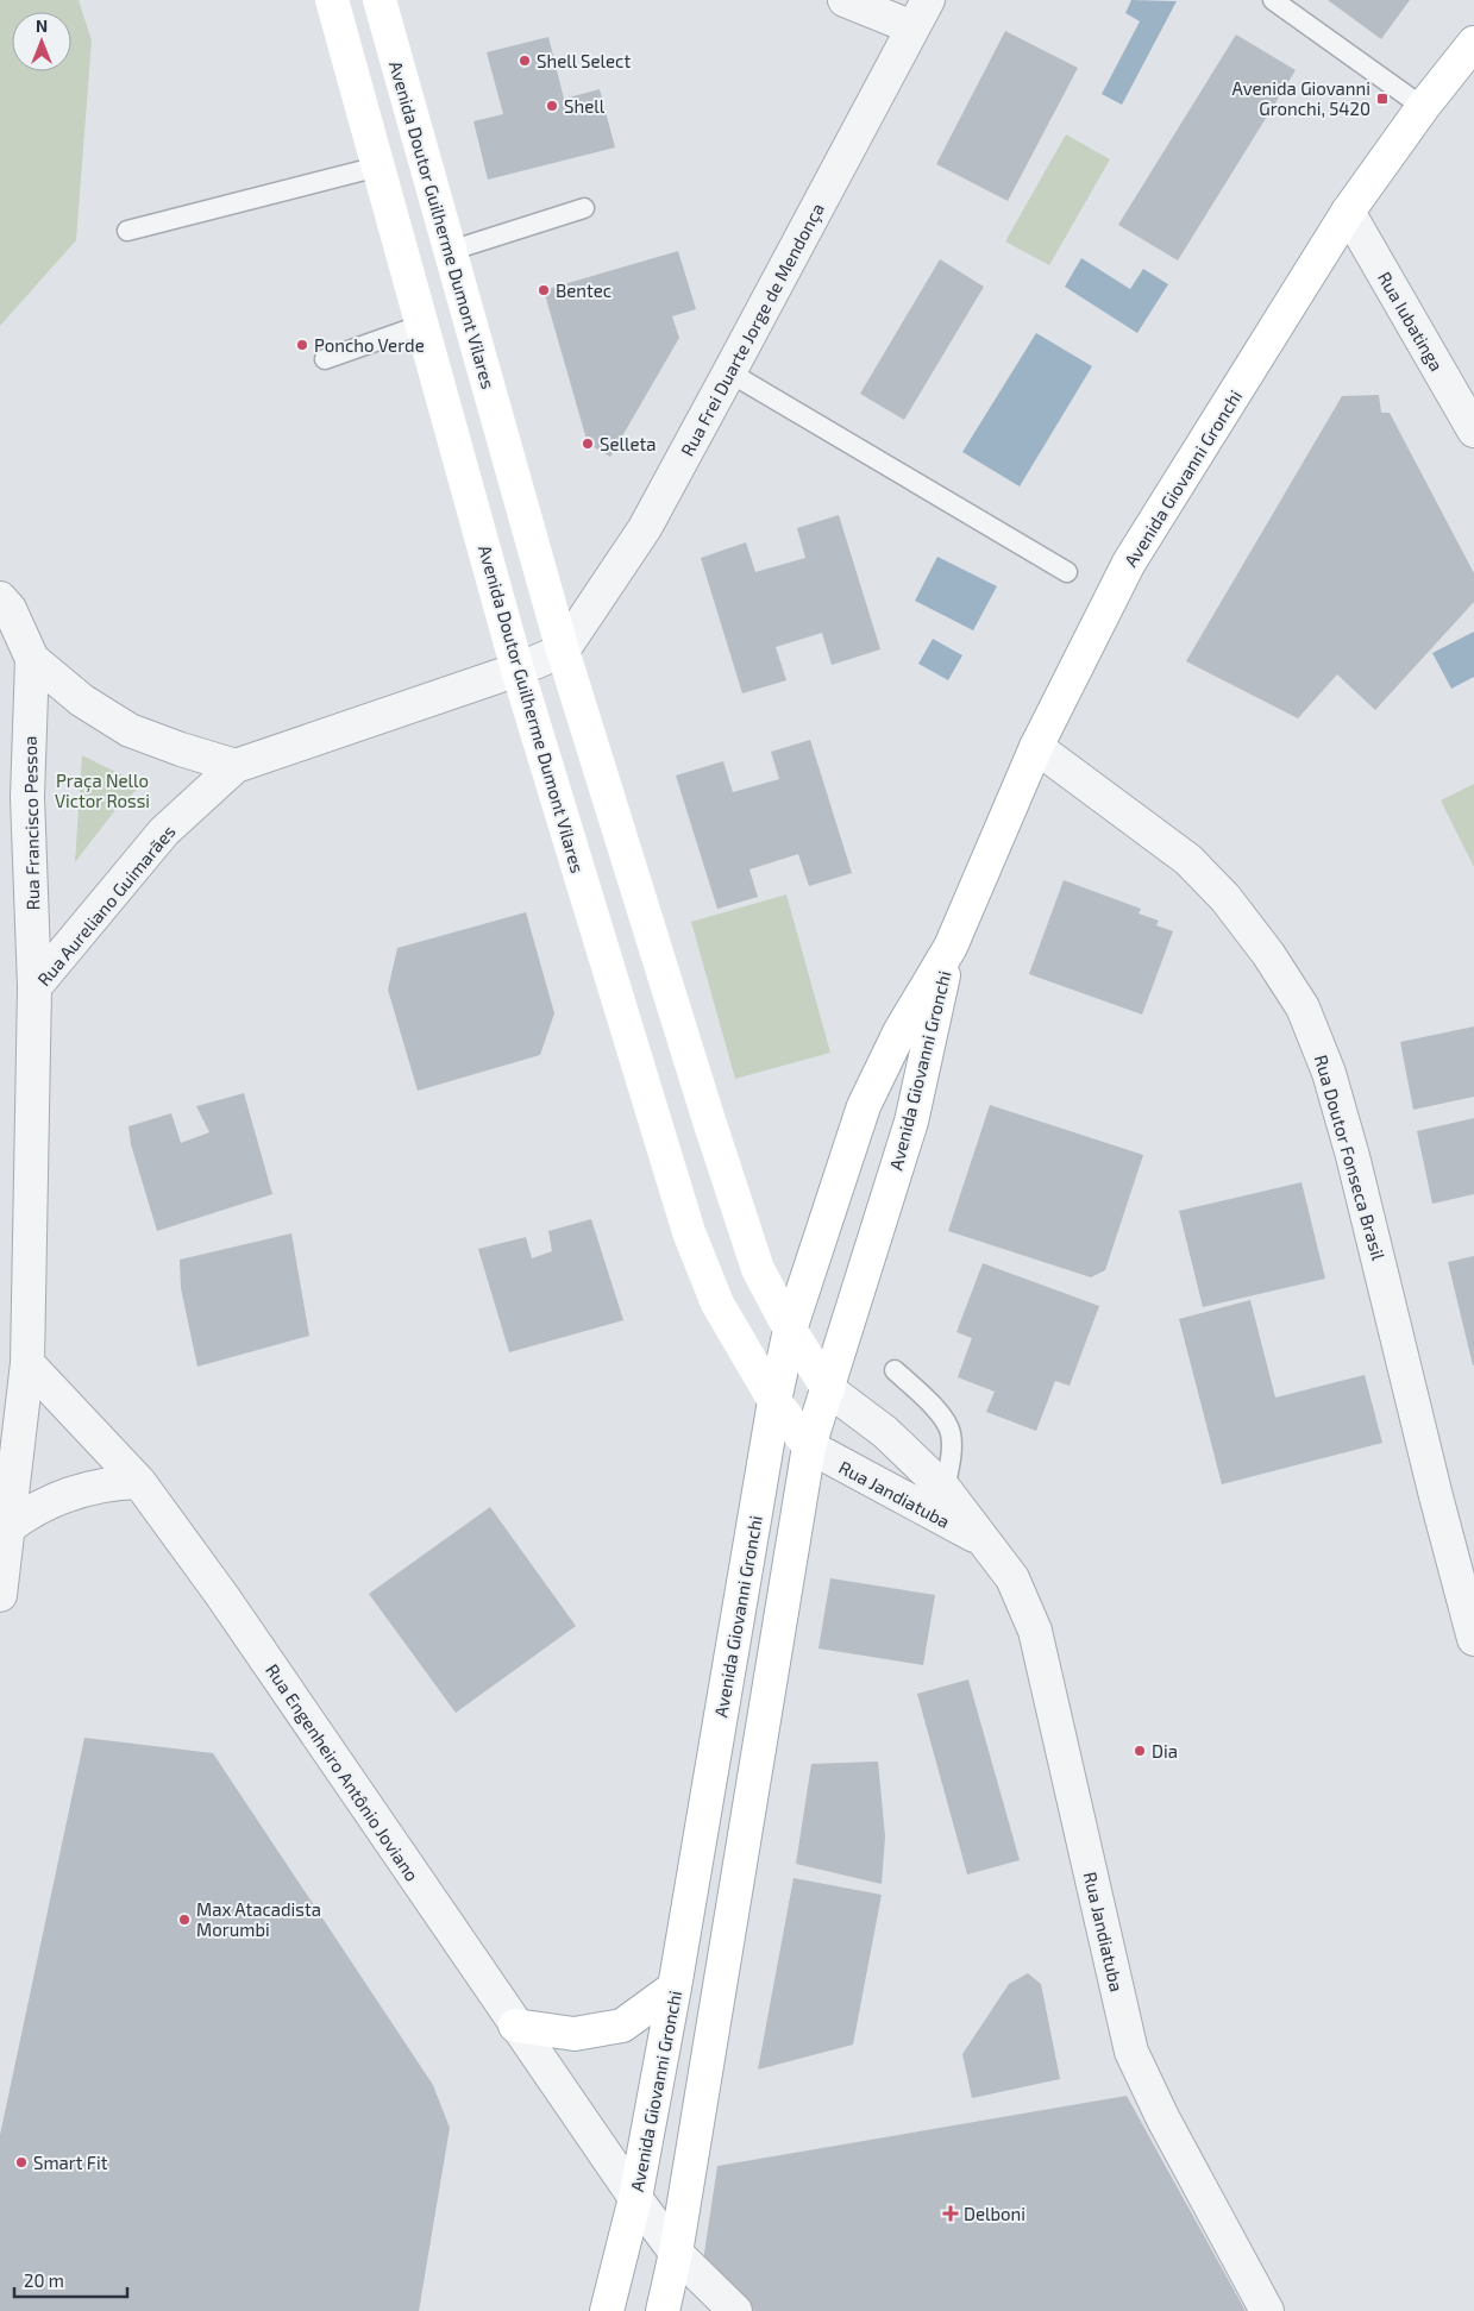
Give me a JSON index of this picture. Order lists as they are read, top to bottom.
{
  "streets": {
    "main road": ["Avenida Doutor Guilherme Dumont Vilares", "Avenida Giovanni Gronchi"],
    "street": [
      "Rua Iubatinga",
      "Rua Frei Duarte Jorge de Mendonça",
      "Rua Francisco Pessoa",
      "Rua Aureliano Guimarães",
      "Rua Doutor Fonseca Brasil",
      "Rua Jandiatuba",
      "Rua Engenheiro Antônio Joviano"
    ]
  },
  "crossings": [
    ["Avenida Doutor Guilherme Dumont Vilares", "Rua Frei Duarte Jorge de Mendonça"],
    ["Avenida Doutor Guilherme Dumont Vilares", "Avenida Giovanni Gronchi"],
    ["Avenida Doutor Guilherme Dumont Vilares", "Rua Aureliano Guimarães"],
    ["Avenida Doutor Guilherme Dumont Vilares", "Rua Jandiatuba"],
    ["Rua Iubatinga", "Avenida Giovanni Gronchi"],
    ["Rua Frei Duarte Jorge de Mendonça", "Rua Aureliano Guimarães"],
    ["Avenida Giovanni Gronchi", "Rua Doutor Fonseca Brasil"],
    ["Avenida Giovanni Gronchi", "Rua Jandiatuba"],
    ["Avenida Giovanni Gronchi", "Rua Engenheiro Antônio Joviano"],
    ["Rua Francisco Pessoa", "Rua Aureliano Guimarães"],
    ["Rua Aureliano Guimarães", "Rua Engenheiro Antônio Joviano"]
  ],
  "parks": ["Praça Nello Victor Rossi"],
  "places": {
    "other": [
      "Shell Select",
      "Shell",
      "Bentec",
      "Poncho Verde",
      "Selleta",
      "Dia",
      "Max Atacadista Morumbi",
      "Smart Fit"
    ],
    "transit": ["Avenida Giovanni Gronchi, 5420"],
    "health": ["Delboni"]
  },
  "scale_bar": "20 m",
  "north": "top"
}
